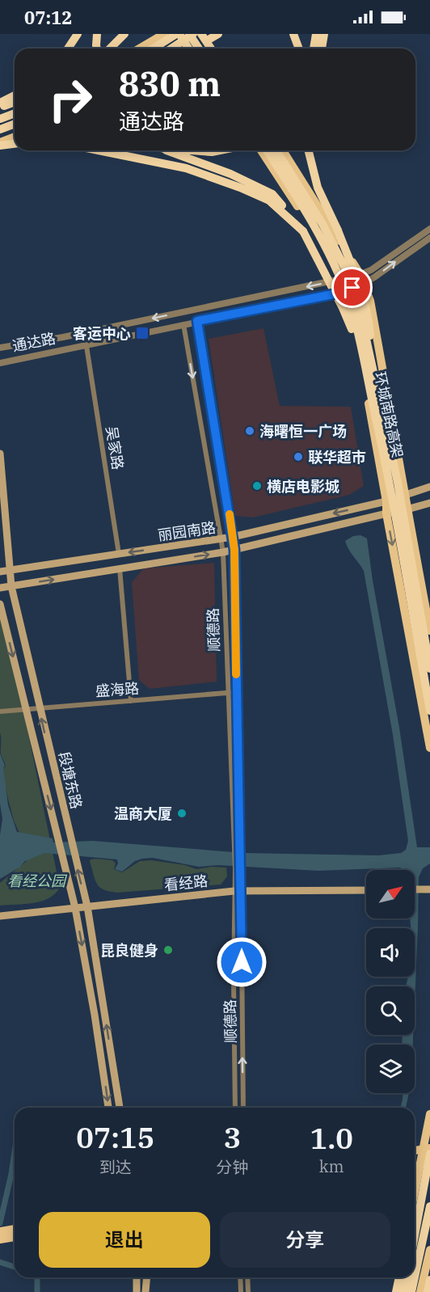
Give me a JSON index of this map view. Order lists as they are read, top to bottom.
{
  "streets": {
    "highway": ["环城南路高架"],
    "main road": ["丽园南路", "段塘东路", "看经路"],
    "street": [
      "通达路",
      "吴家路",
      "顺德路",
      "盛海路"
    ]
  },
  "crossings": [
    ["通达路", "吴家路"],
    ["通达路", "顺德路"],
    ["吴家路", "丽园南路"],
    ["丽园南路", "顺德路"],
    ["丽园南路", "段塘东路"],
    ["顺德路", "盛海路"],
    ["顺德路", "看经路"],
    ["盛海路", "段塘东路"],
    ["段塘东路", "看经路"]
  ],
  "parks": ["看经公园"],
  "places": {
    "transit": ["客运中心"],
    "other": [
      "海曙恒一广场",
      "联华超市",
      "横店电影城",
      "温商大厦",
      "昆良健身"
    ]
  },
  "north": "top right",
  "page": {
    "status": "07:12",
    "turn": ["830 m", "通达路"],
    "eta": [
      "07:15",
      "到达",
      "3",
      "分钟",
      "1.0",
      "km"
    ],
    "buttons": ["退出", "分享"]
  }
}
